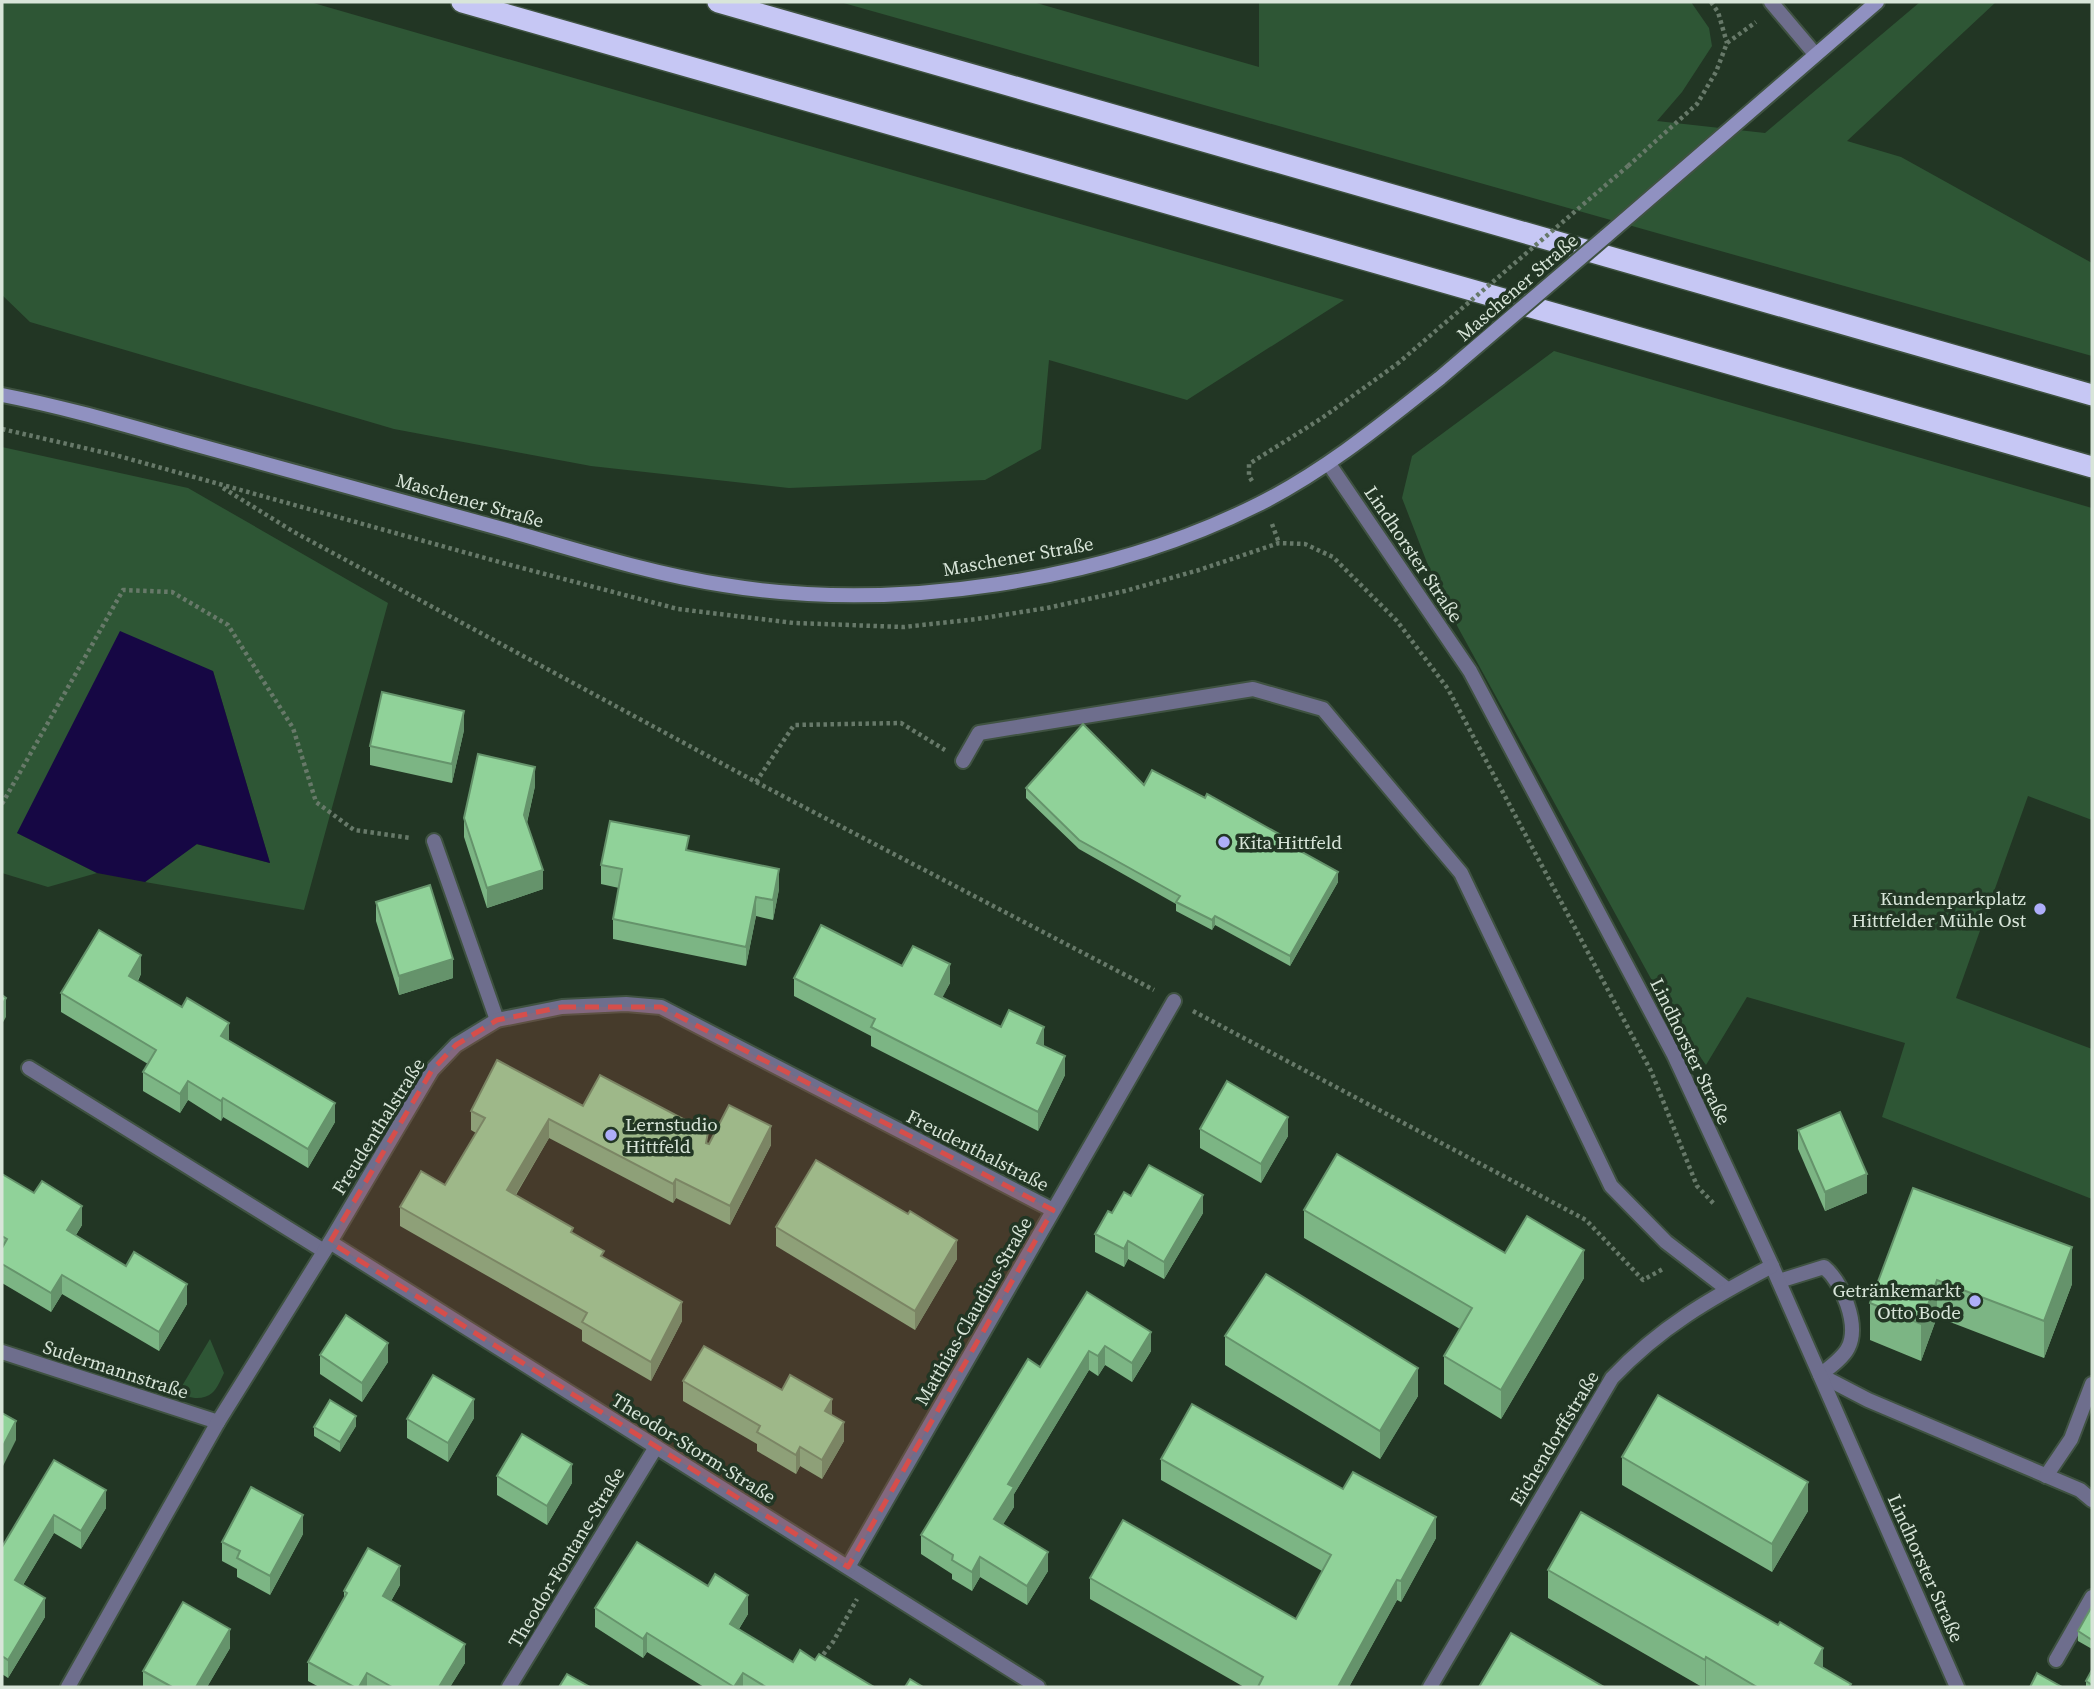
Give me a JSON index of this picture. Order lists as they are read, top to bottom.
{
  "streets": {
    "main road": ["Maschener Straße"],
    "street": [
      "Lindhorster Straße",
      "Freudenthalstraße",
      "Matthias-Claudius-Straße",
      "Sudermannstraße",
      "Eichendorffstraße",
      "Theodor-Storm-Straße",
      "Theodor-Fontane-Straße"
    ]
  },
  "crossings": [
    ["Maschener Straße", "Lindhorster Straße"],
    ["Lindhorster Straße", "Eichendorffstraße"],
    ["Freudenthalstraße", "Matthias-Claudius-Straße"],
    ["Freudenthalstraße", "Sudermannstraße"],
    ["Freudenthalstraße", "Theodor-Storm-Straße"],
    ["Matthias-Claudius-Straße", "Theodor-Storm-Straße"],
    ["Theodor-Storm-Straße", "Theodor-Fontane-Straße"]
  ],
  "places": [
    "Kita Hittfeld",
    "Kundenparkplatz Hittfelder Mühle Ost",
    "Lernstudio Hittfeld",
    "Getränkemarkt Otto Bode"
  ]
}
